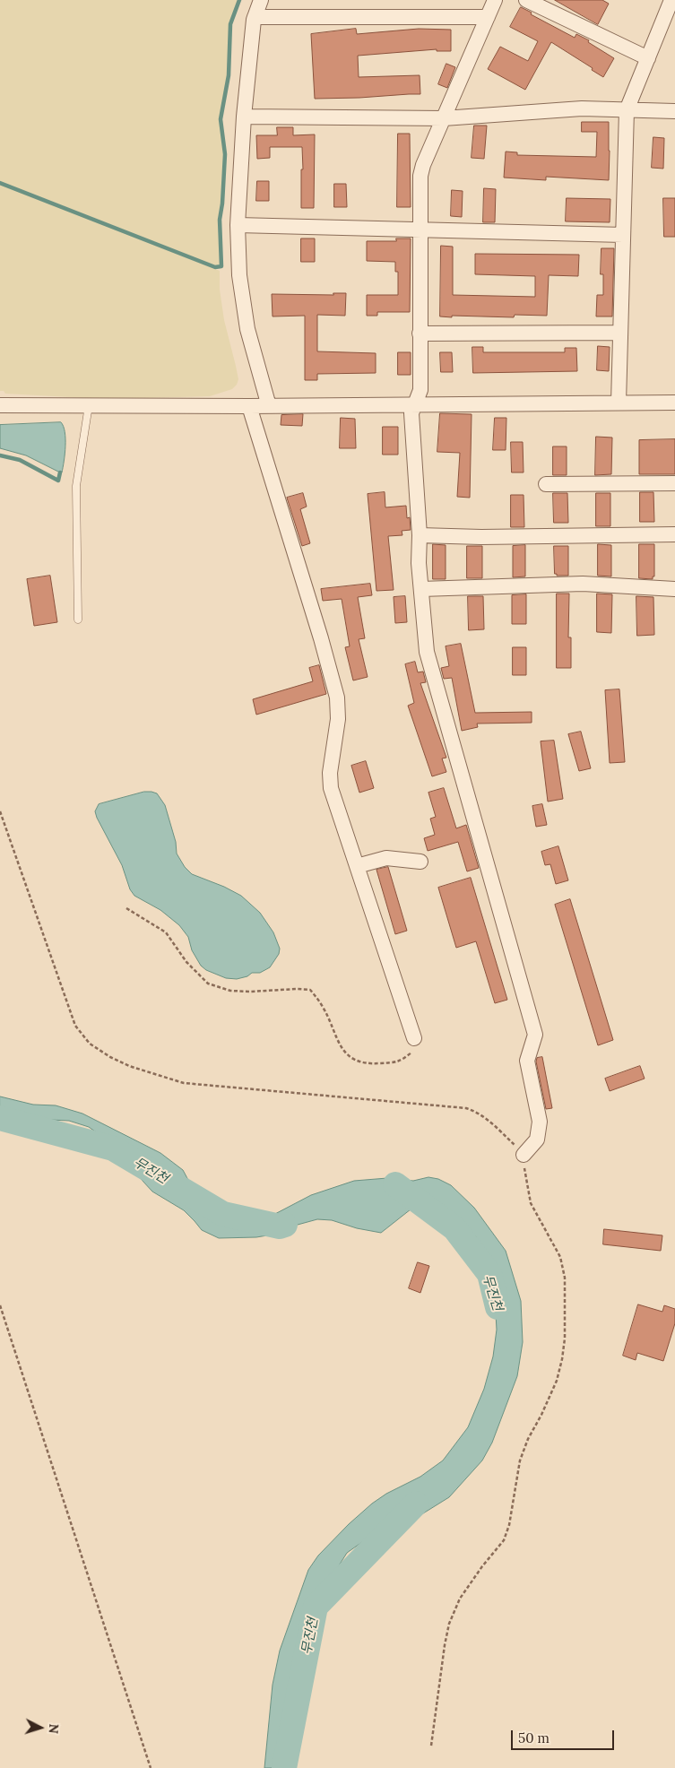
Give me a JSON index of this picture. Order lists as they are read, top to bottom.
{
  "water": ["무진천"],
  "scale_bar": "50 m",
  "north": "right"
}
